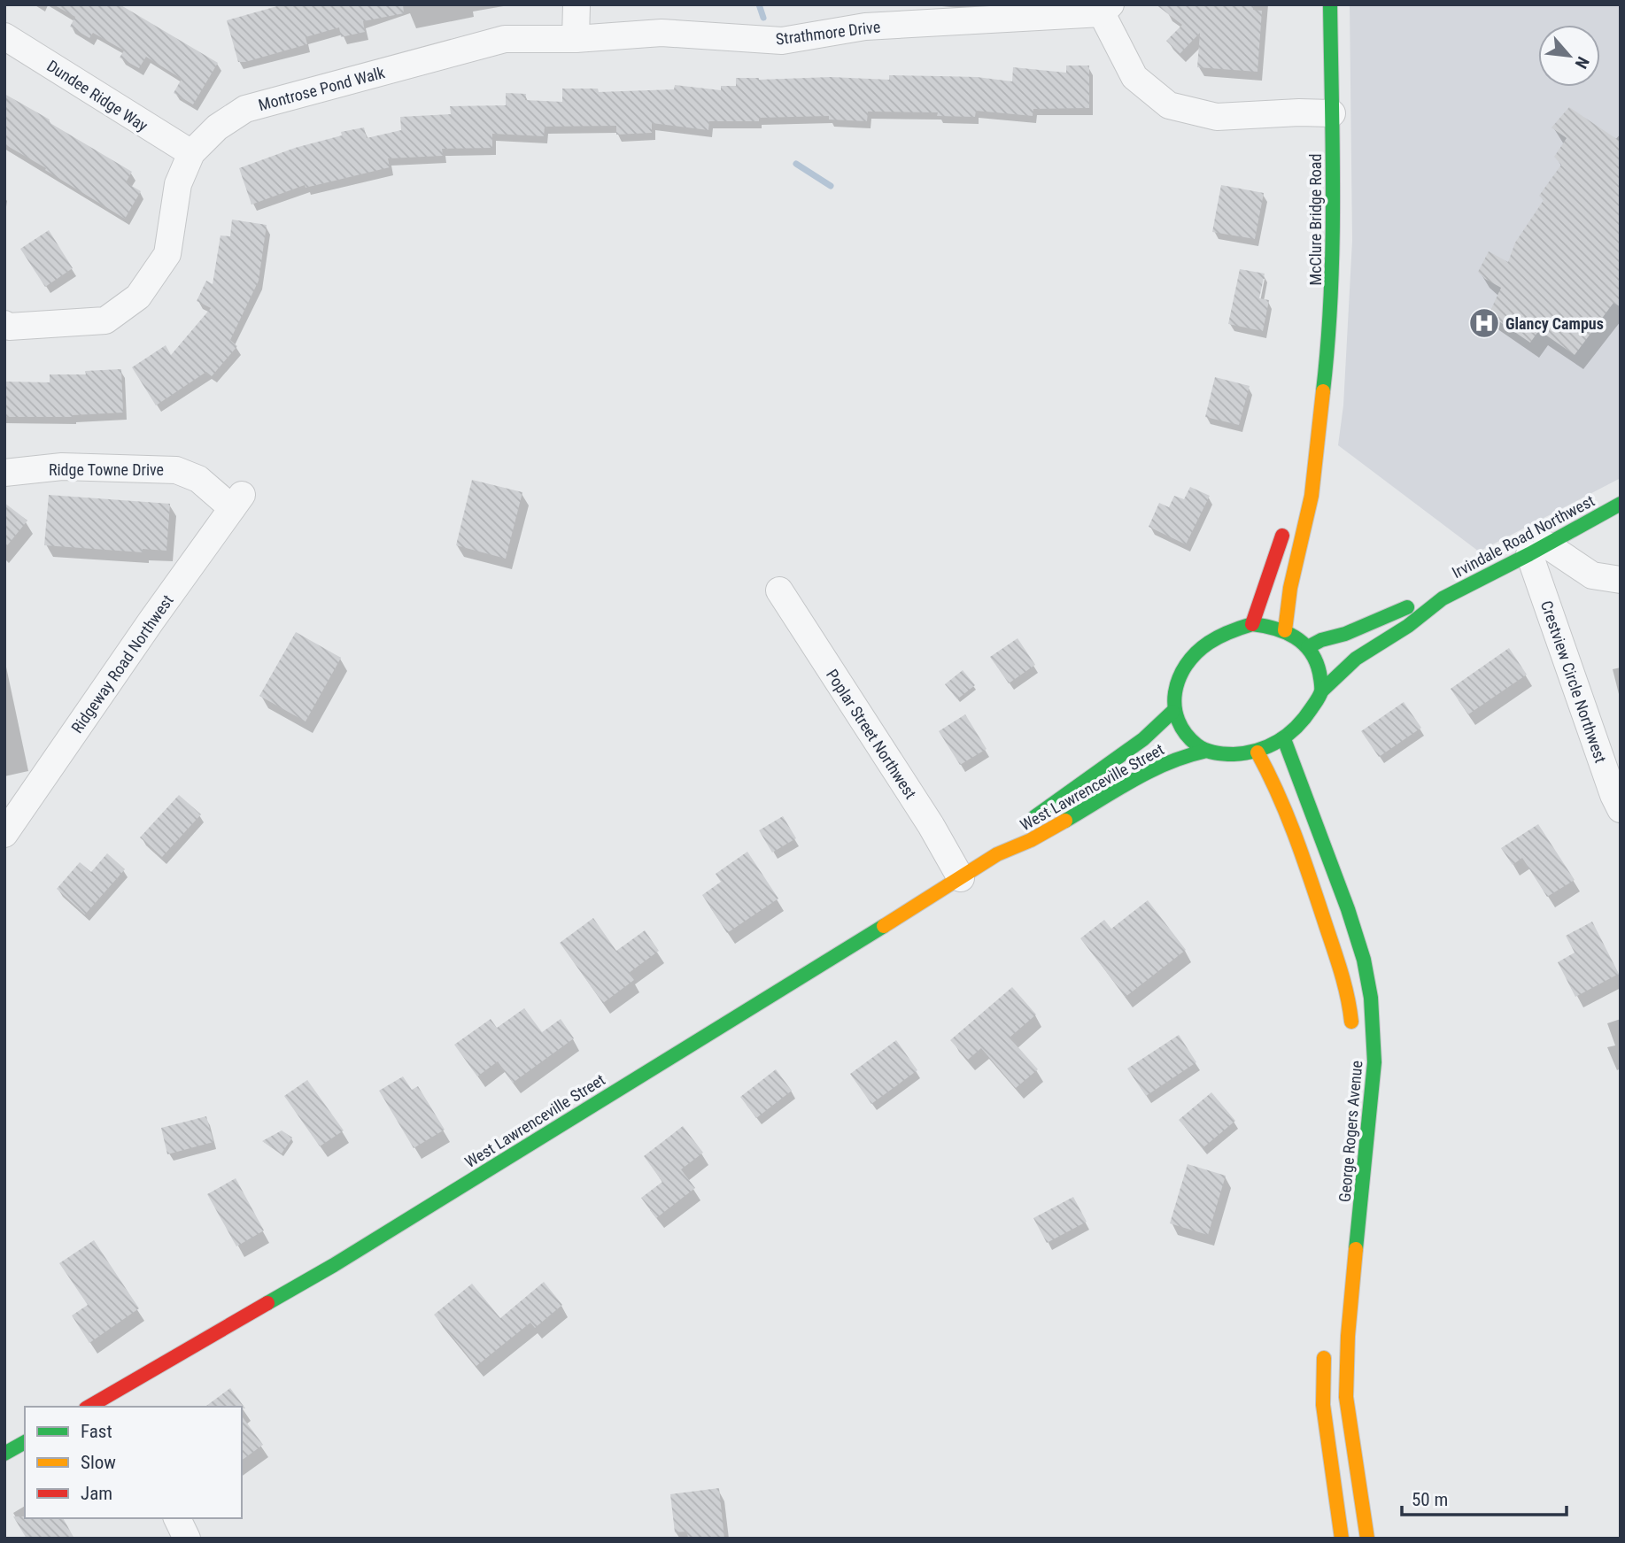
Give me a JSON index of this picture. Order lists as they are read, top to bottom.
{
  "streets": {
    "street": [
      "Strathmore Drive",
      "Montrose Pond Walk",
      "Dundee Ridge Way",
      "McClure Bridge Road",
      "Ridge Towne Drive",
      "Irvindale Road Northwest",
      "Ridgeway Road Northwest",
      "Crestview Circle Northwest",
      "Poplar Street Northwest",
      "West Lawrenceville Street",
      "George Rogers Avenue"
    ]
  },
  "crossings": [
    ["Strathmore Drive", "Montrose Pond Walk"],
    ["Montrose Pond Walk", "Dundee Ridge Way"],
    ["McClure Bridge Road", "Irvindale Road Northwest"],
    ["McClure Bridge Road", "West Lawrenceville Street"],
    ["McClure Bridge Road", "George Rogers Avenue"],
    ["Ridge Towne Drive", "Ridgeway Road Northwest"],
    ["Irvindale Road Northwest", "Crestview Circle Northwest"],
    ["Irvindale Road Northwest", "West Lawrenceville Street"],
    ["Irvindale Road Northwest", "George Rogers Avenue"],
    ["Poplar Street Northwest", "West Lawrenceville Street"],
    ["West Lawrenceville Street", "George Rogers Avenue"]
  ],
  "places": {
    "hospital": ["Glancy Campus"]
  },
  "legend": ["Fast", "Slow", "Jam"],
  "scale_bar": "50 m",
  "north": "bottom right"
}
